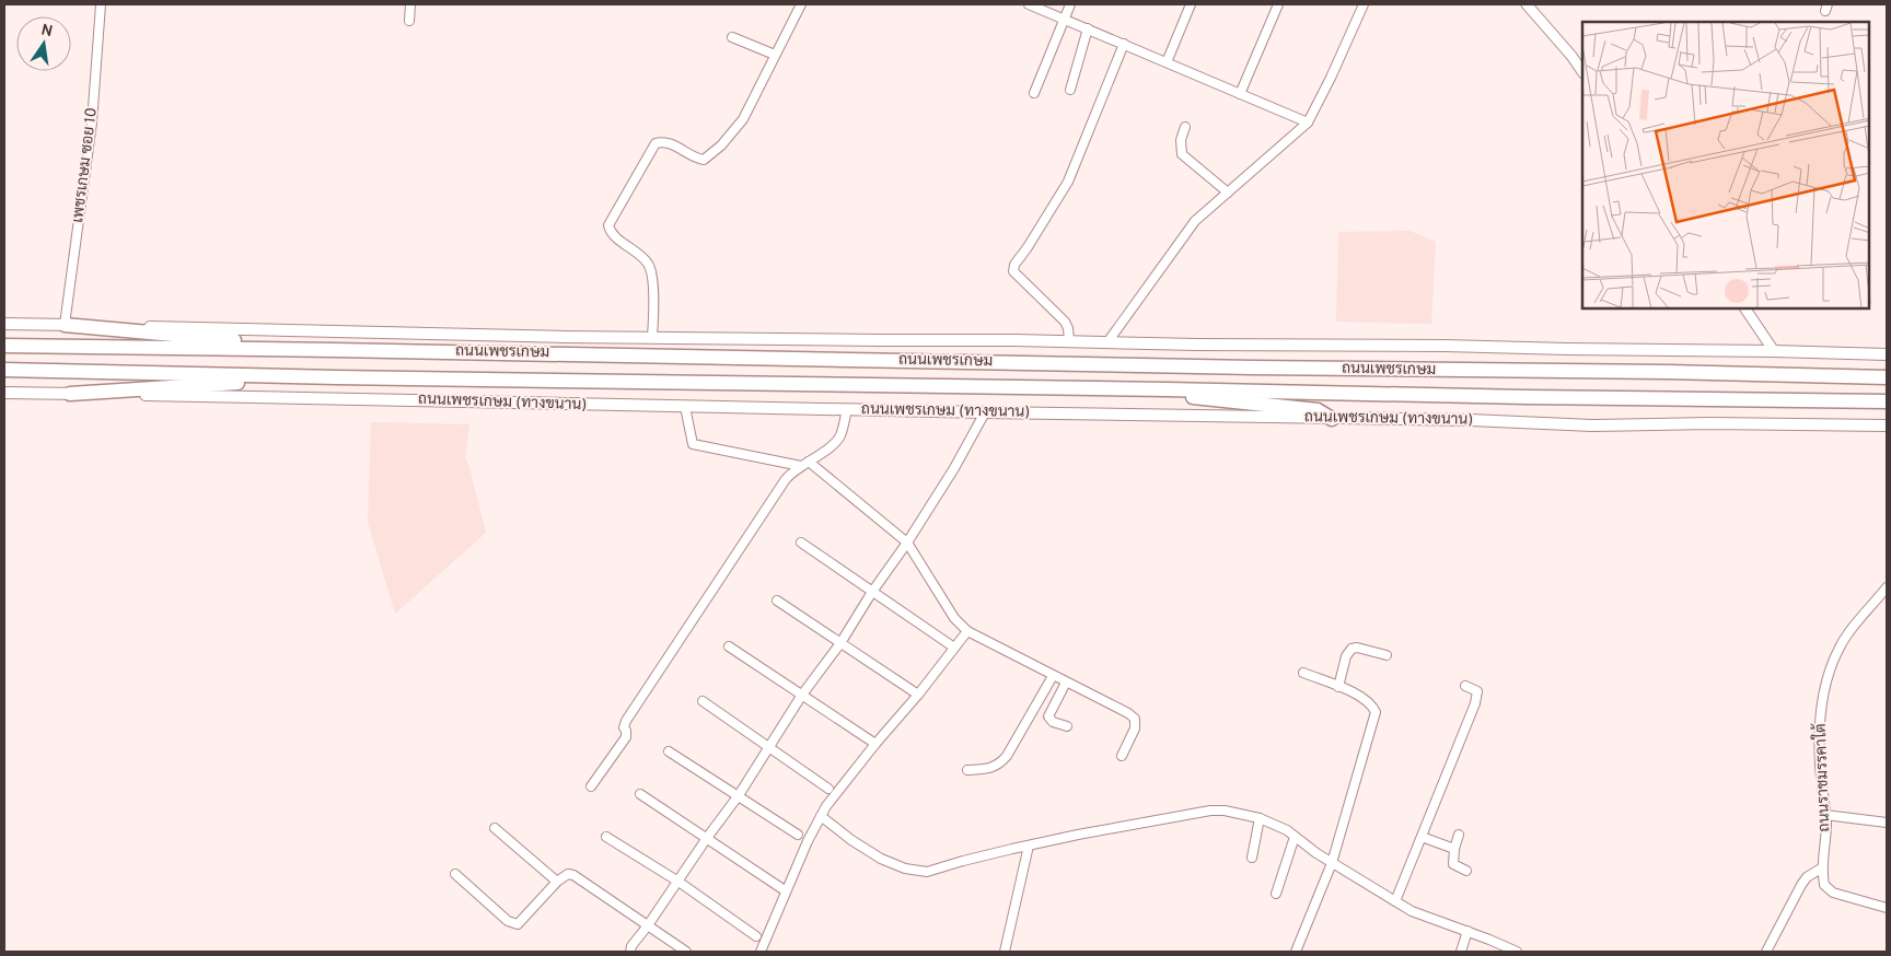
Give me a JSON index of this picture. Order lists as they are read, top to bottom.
{
  "streets": {
    "highway": ["ถนนเพชรเกษม"],
    "main road": ["ถนนเพชรเกษม (ทางขนาน)"],
    "street": ["เพชรเกษม ซอย 10", "ถนนราชมรรคาใต้"]
  },
  "north": "top"
}
